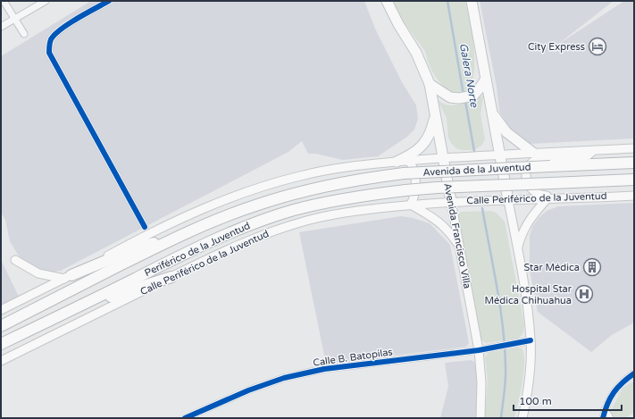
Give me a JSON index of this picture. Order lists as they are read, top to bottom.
{
  "streets": {
    "highway": ["Avenida de la Juventud", "Periférico de la Juventud"],
    "main road": ["Calle Periférico de la Juventud", "Avenida Francisco Villa"],
    "street": ["Calle B. Batopilas"]
  },
  "crossings": [
    ["Avenida de la Juventud", "Periférico de la Juventud"],
    ["Calle Periférico de la Juventud", "Avenida Francisco Villa"],
    ["Avenida Francisco Villa", "Calle B. Batopilas"]
  ],
  "water": ["Galera Norte"],
  "places": {
    "hotel": ["City Express"],
    "building": ["Star Médica"],
    "hospital": ["Hospital Star Médica Chihuahua"]
  },
  "scale_bar": "100 m"
}
